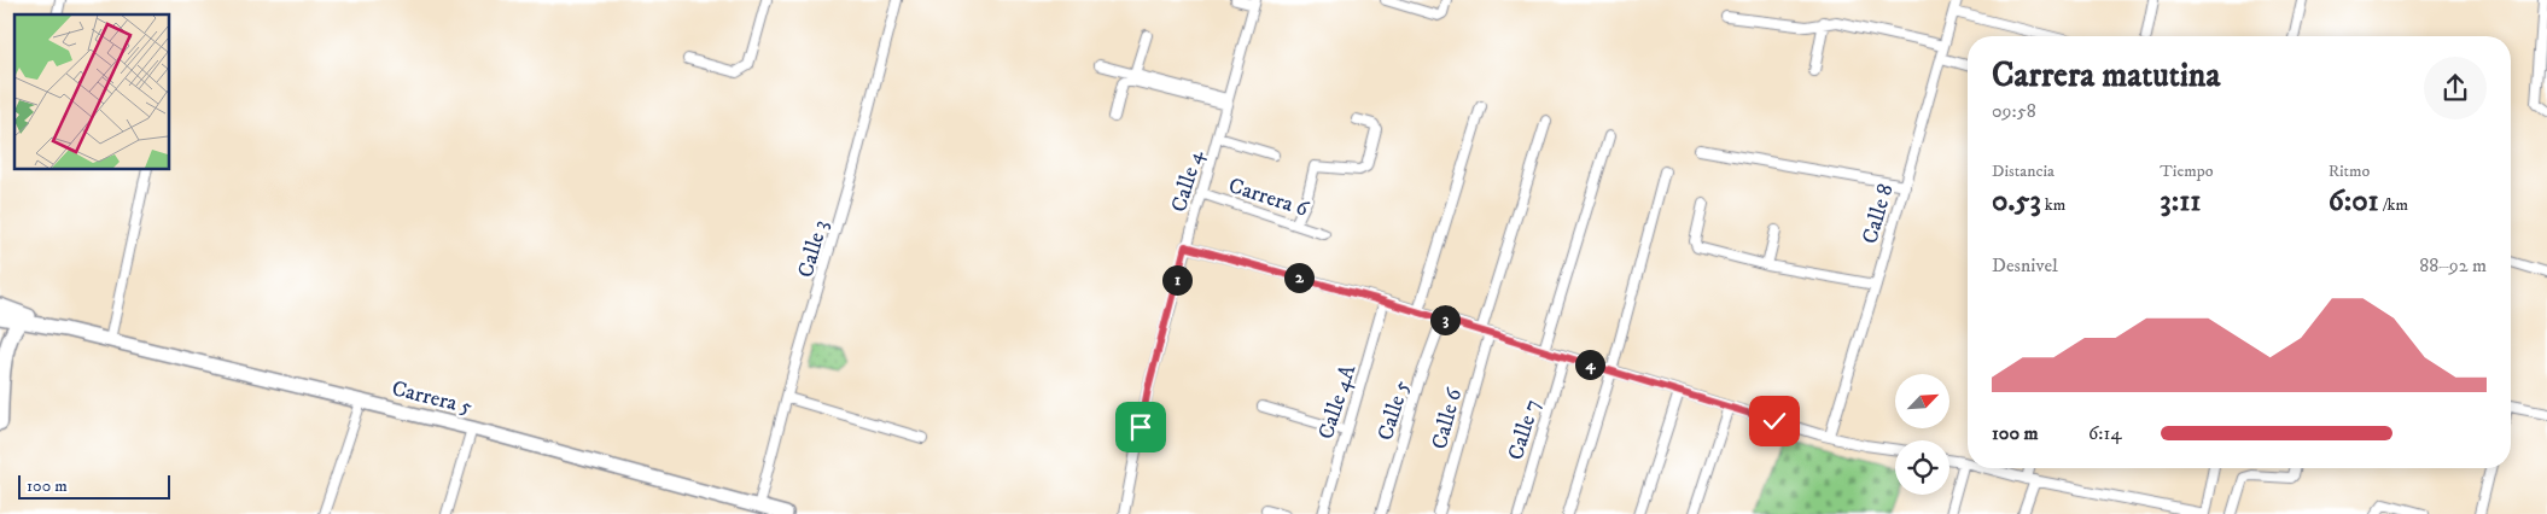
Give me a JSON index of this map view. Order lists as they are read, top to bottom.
{
  "streets": {
    "main road": ["Carrera 5"],
    "street": [
      "Calle 4",
      "Carrera 6",
      "Calle 8",
      "Calle 3",
      "Calle 4A",
      "Calle 5",
      "Calle 6",
      "Calle 7"
    ]
  },
  "crossings": [
    ["Calle 4", "Carrera 6"],
    ["Calle 3", "Carrera 5"]
  ],
  "scale_bar": "100 m",
  "north": "top right",
  "page": {
    "heading": ["Carrera matutina", "09:58"],
    "stats": [
      ["Distancia", "0.53 km"],
      ["Tiempo", "3:11"],
      ["Ritmo", "6:01 /km"]
    ],
    "chart": ["Desnivel", "88–92 m"],
    "pins": [
      "2",
      "1",
      "3",
      "4"
    ],
    "list": [
      {
        "name": "100 m",
        "note": "6:14"
      }
    ],
    "scale": "100 m"
  }
}
